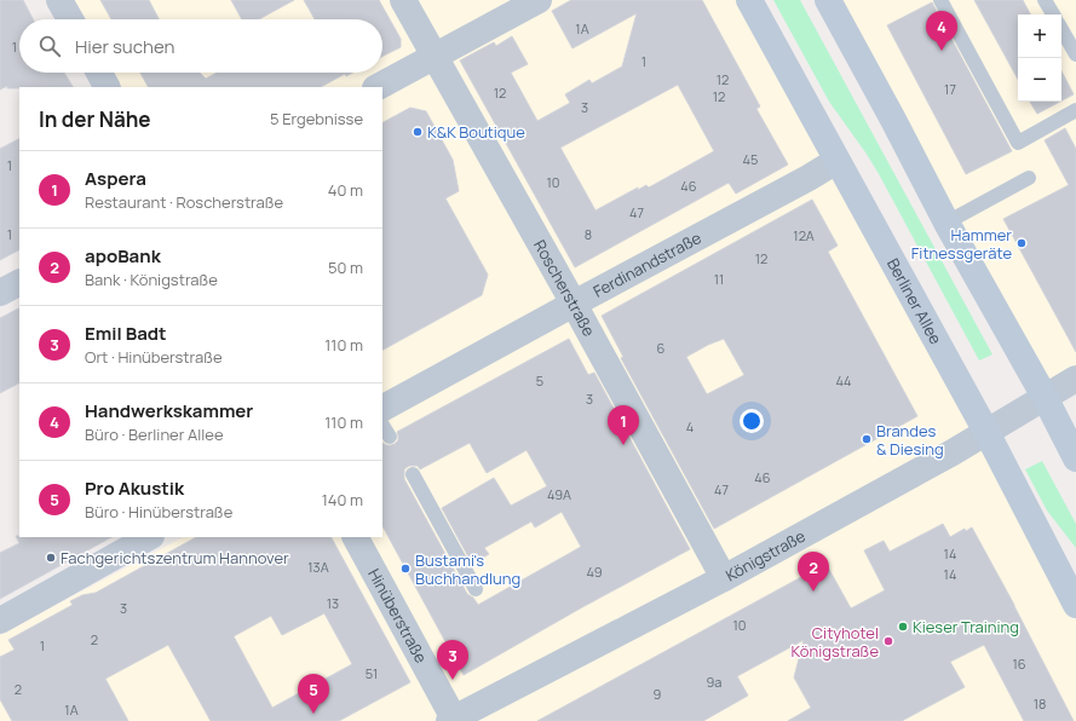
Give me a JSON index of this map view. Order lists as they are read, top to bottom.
{
  "streets": {
    "main road": ["Berliner Allee"],
    "street": [
      "Ferdinandstraße",
      "Roscherstraße",
      "Königstraße",
      "Hinüberstraße"
    ]
  },
  "crossings": [
    ["Ferdinandstraße", "Roscherstraße"],
    ["Ferdinandstraße", "Berliner Allee"],
    ["Roscherstraße", "Königstraße"],
    ["Berliner Allee", "Königstraße"],
    ["Königstraße", "Hinüberstraße"]
  ],
  "places": [
    "K&K Boutique",
    "Hammer Fitnessgeräte",
    "Brandes & Diesing",
    "Fachgerichtszentrum Hannover",
    "Bustami's Buchhandlung",
    "Kieser Training",
    "Cityhotel Königstraße"
  ],
  "house_numbers": [
    "1A",
    "1",
    "1",
    "12",
    "17",
    "12",
    "12",
    "3",
    "45",
    "1",
    "10",
    "46",
    "47",
    "1",
    "8",
    "12A",
    "12",
    "11",
    "6",
    "5",
    "44",
    "3",
    "4",
    "46",
    "47",
    "49A",
    "14",
    "13A",
    "49",
    "14",
    "13",
    "3",
    "10",
    "2",
    "1",
    "16",
    "51",
    "9a",
    "2",
    "9",
    "18",
    "1A"
  ],
  "page": {
    "pins": [
      "4",
      "1",
      "2",
      "3",
      "5"
    ],
    "map_buttons": ["+", "−"],
    "search": "Hier suchen",
    "heading": ["In der Nähe", "5 Ergebnisse"],
    "list": [
      {
        "mark": "1",
        "name": "Aspera",
        "note": "Restaurant · Roscherstraße",
        "value": "40 m"
      },
      {
        "mark": "2",
        "name": "apoBank",
        "note": "Bank · Königstraße",
        "value": "50 m"
      },
      {
        "mark": "3",
        "name": "Emil Badt",
        "note": "Ort · Hinüberstraße",
        "value": "110 m"
      },
      {
        "mark": "4",
        "name": "Handwerkskammer",
        "note": "Büro · Berliner Allee",
        "value": "110 m"
      },
      {
        "mark": "5",
        "name": "Pro Akustik",
        "note": "Büro · Hinüberstraße",
        "value": "140 m"
      }
    ]
  }
}
